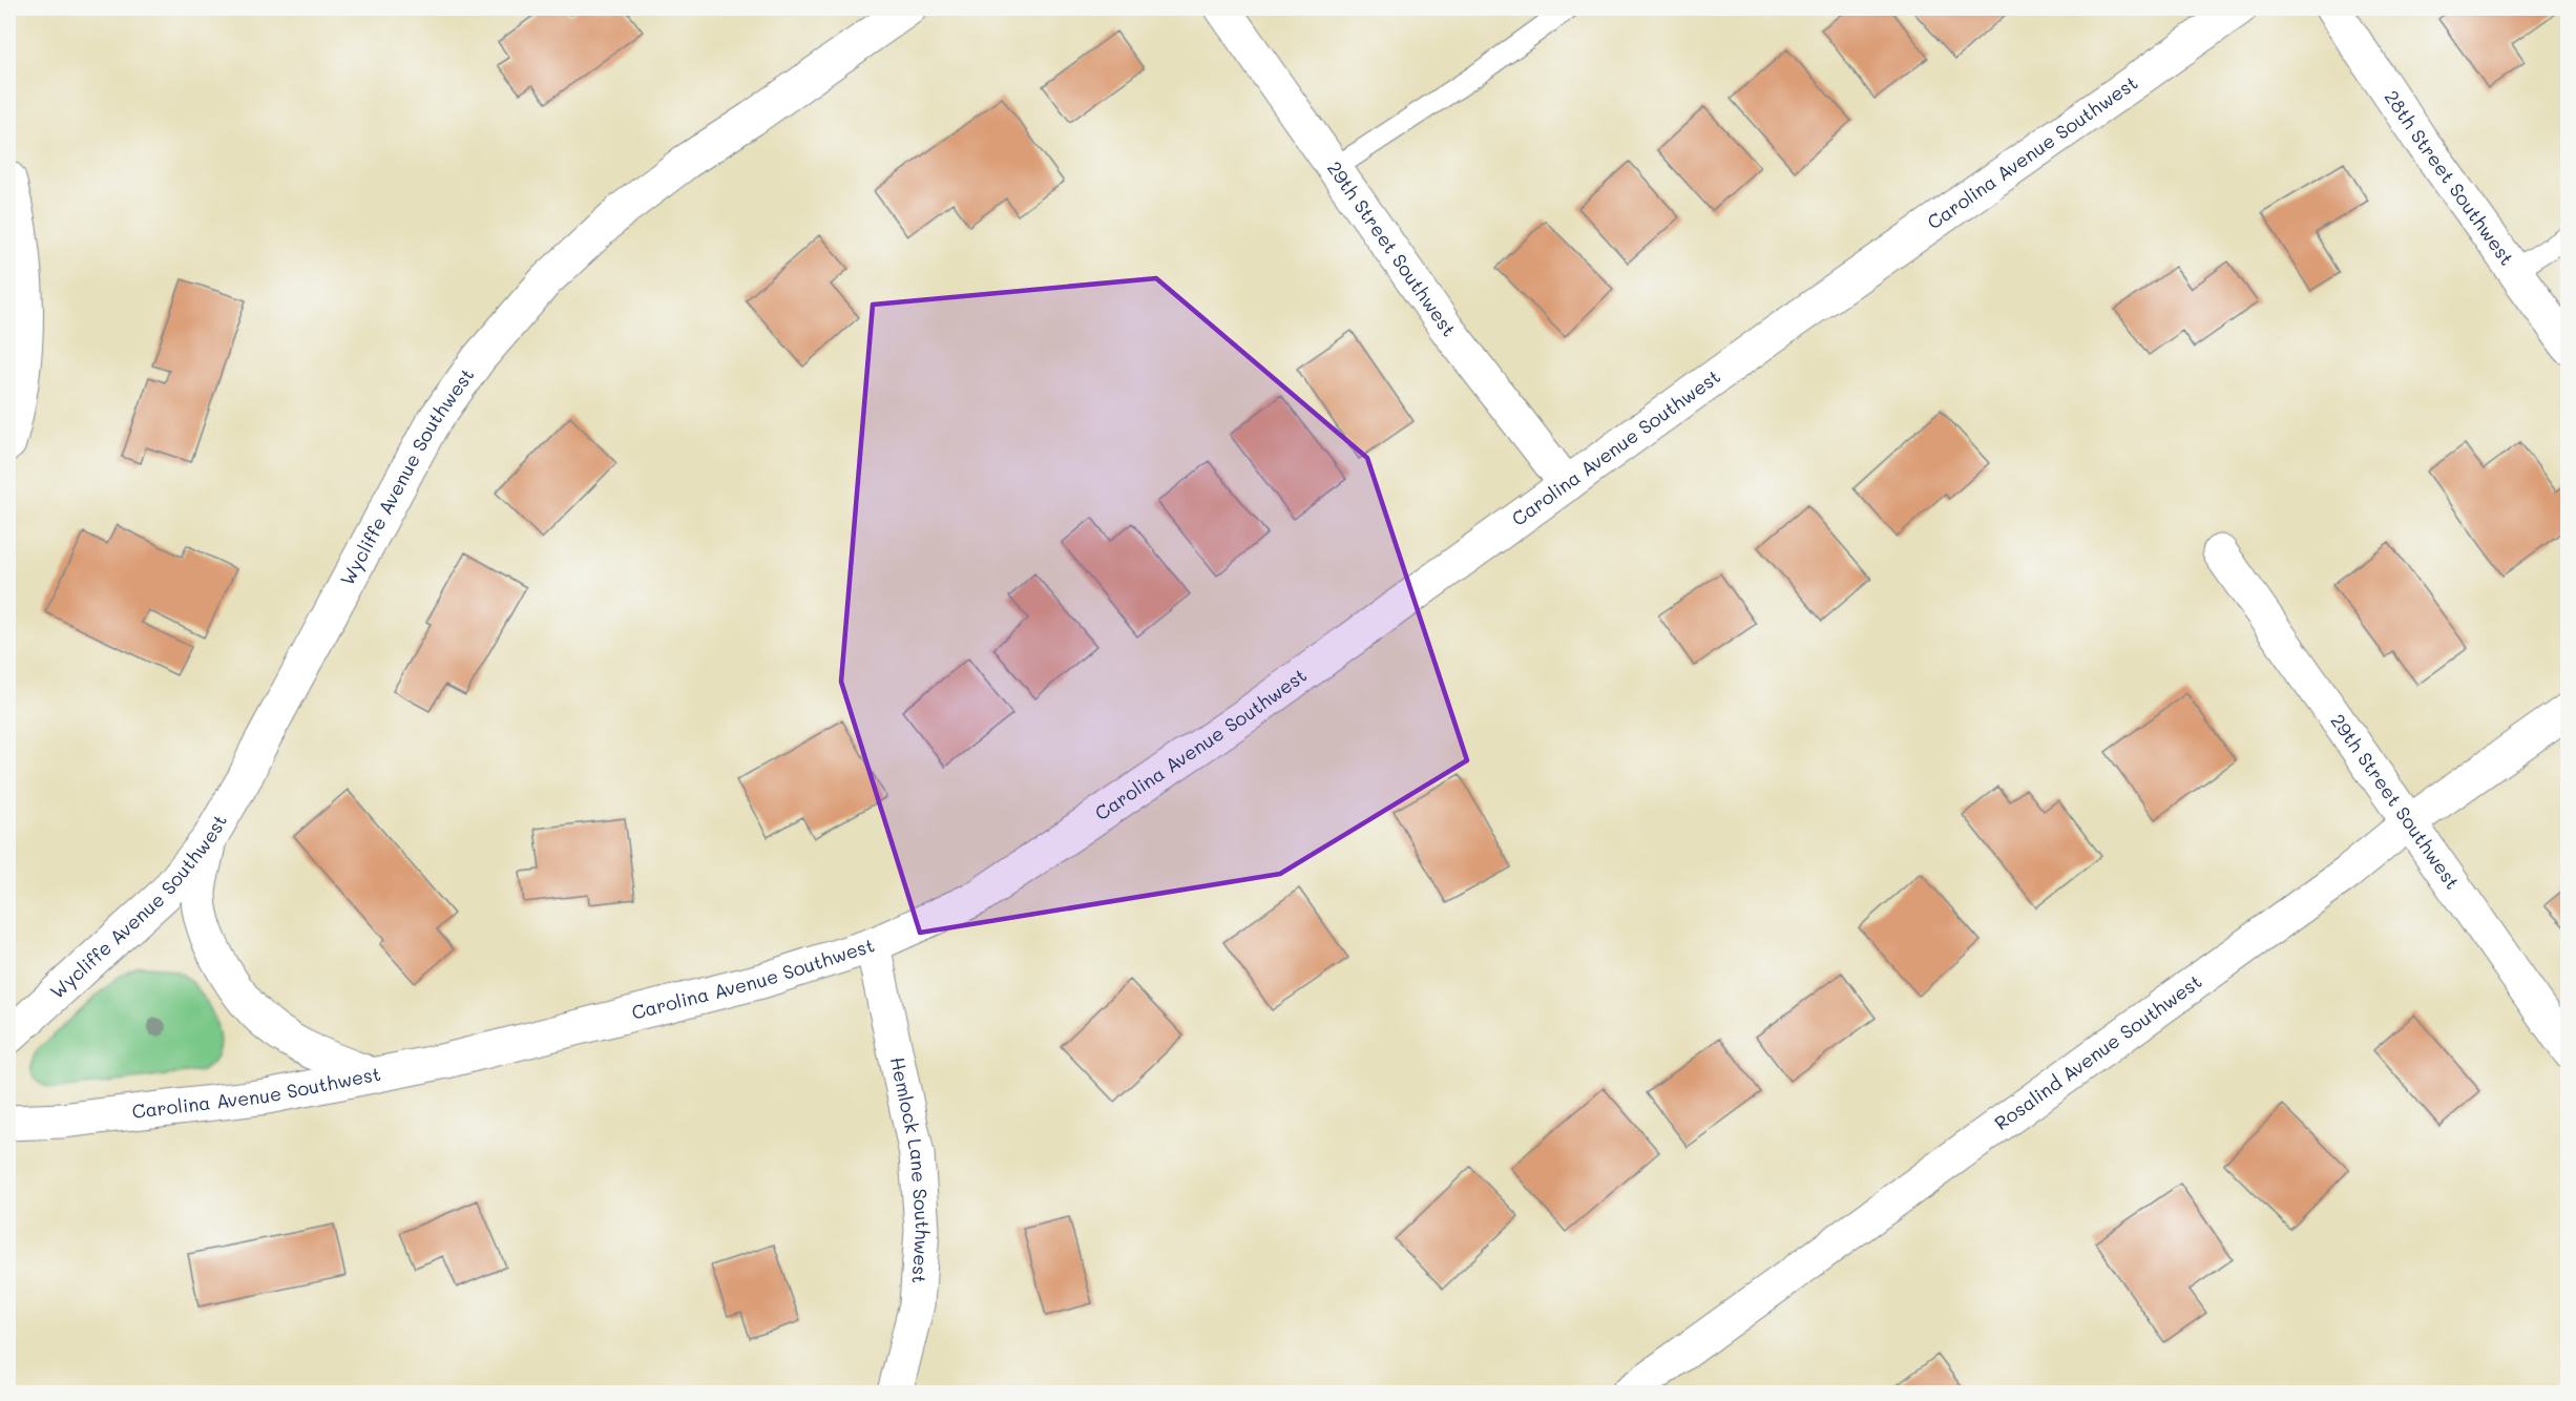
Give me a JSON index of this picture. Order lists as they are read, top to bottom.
{
  "streets": {
    "street": [
      "Carolina Avenue Southwest",
      "28th Street Southwest",
      "29th Street Southwest",
      "Wycliffe Avenue Southwest",
      "Rosalind Avenue Southwest",
      "Hemlock Lane Southwest"
    ]
  },
  "crossings": [
    ["Carolina Avenue Southwest", "29th Street Southwest"],
    ["Carolina Avenue Southwest", "Hemlock Lane Southwest"],
    ["29th Street Southwest", "Rosalind Avenue Southwest"]
  ]
}
